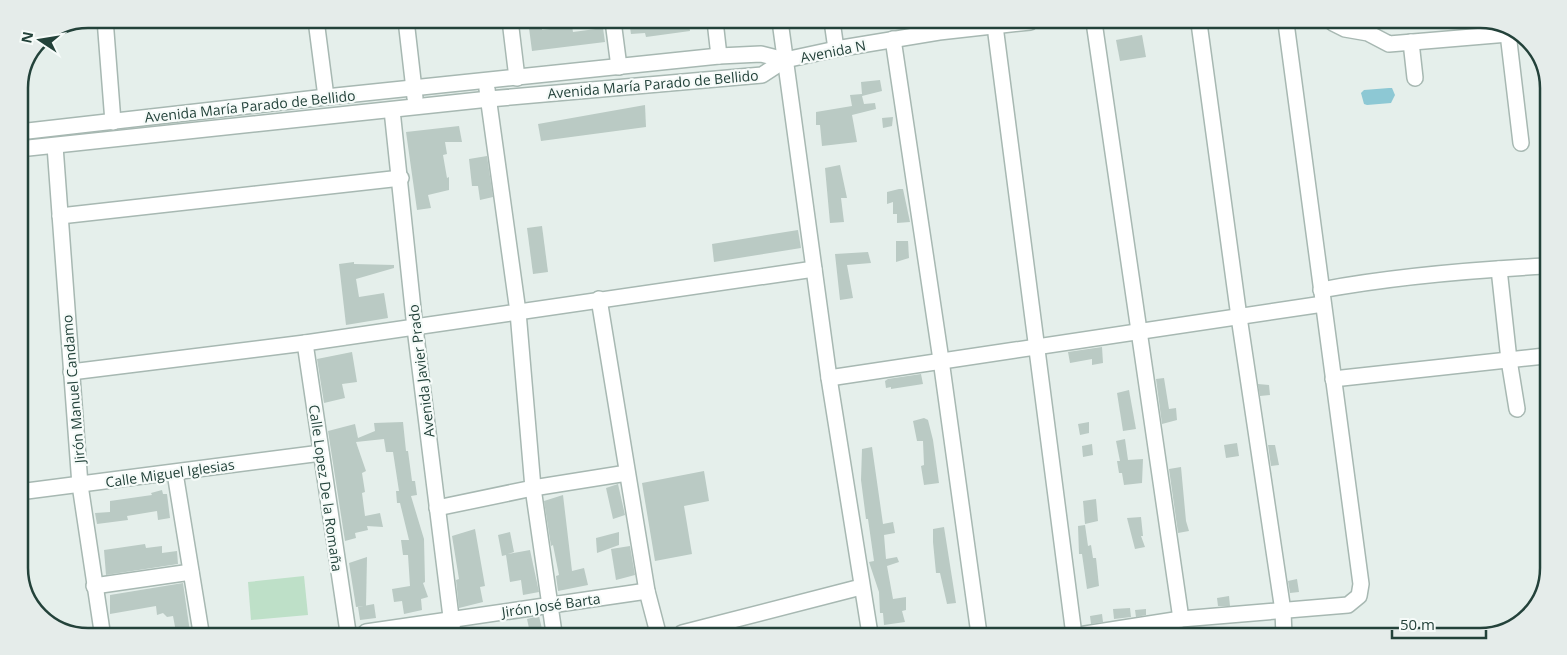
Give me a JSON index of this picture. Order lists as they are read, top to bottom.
{
  "streets": {
    "street": [
      "Avenida N",
      "Avenida María Parado de Bellido",
      "Avenida Javier Prado",
      "Jirón Manuel Candamo",
      "Calle Miguel Iglesias",
      "Calle Lopez De la Romaña",
      "Jirón José Barta"
    ]
  },
  "crossings": [
    ["Avenida N", "Avenida María Parado de Bellido"],
    ["Avenida María Parado de Bellido", "Avenida Javier Prado"],
    ["Avenida María Parado de Bellido", "Jirón Manuel Candamo"],
    ["Avenida Javier Prado", "Jirón José Barta"],
    ["Jirón Manuel Candamo", "Calle Miguel Iglesias"],
    ["Calle Miguel Iglesias", "Calle Lopez De la Romaña"]
  ],
  "scale_bar": "50 m",
  "north": "left"
}
